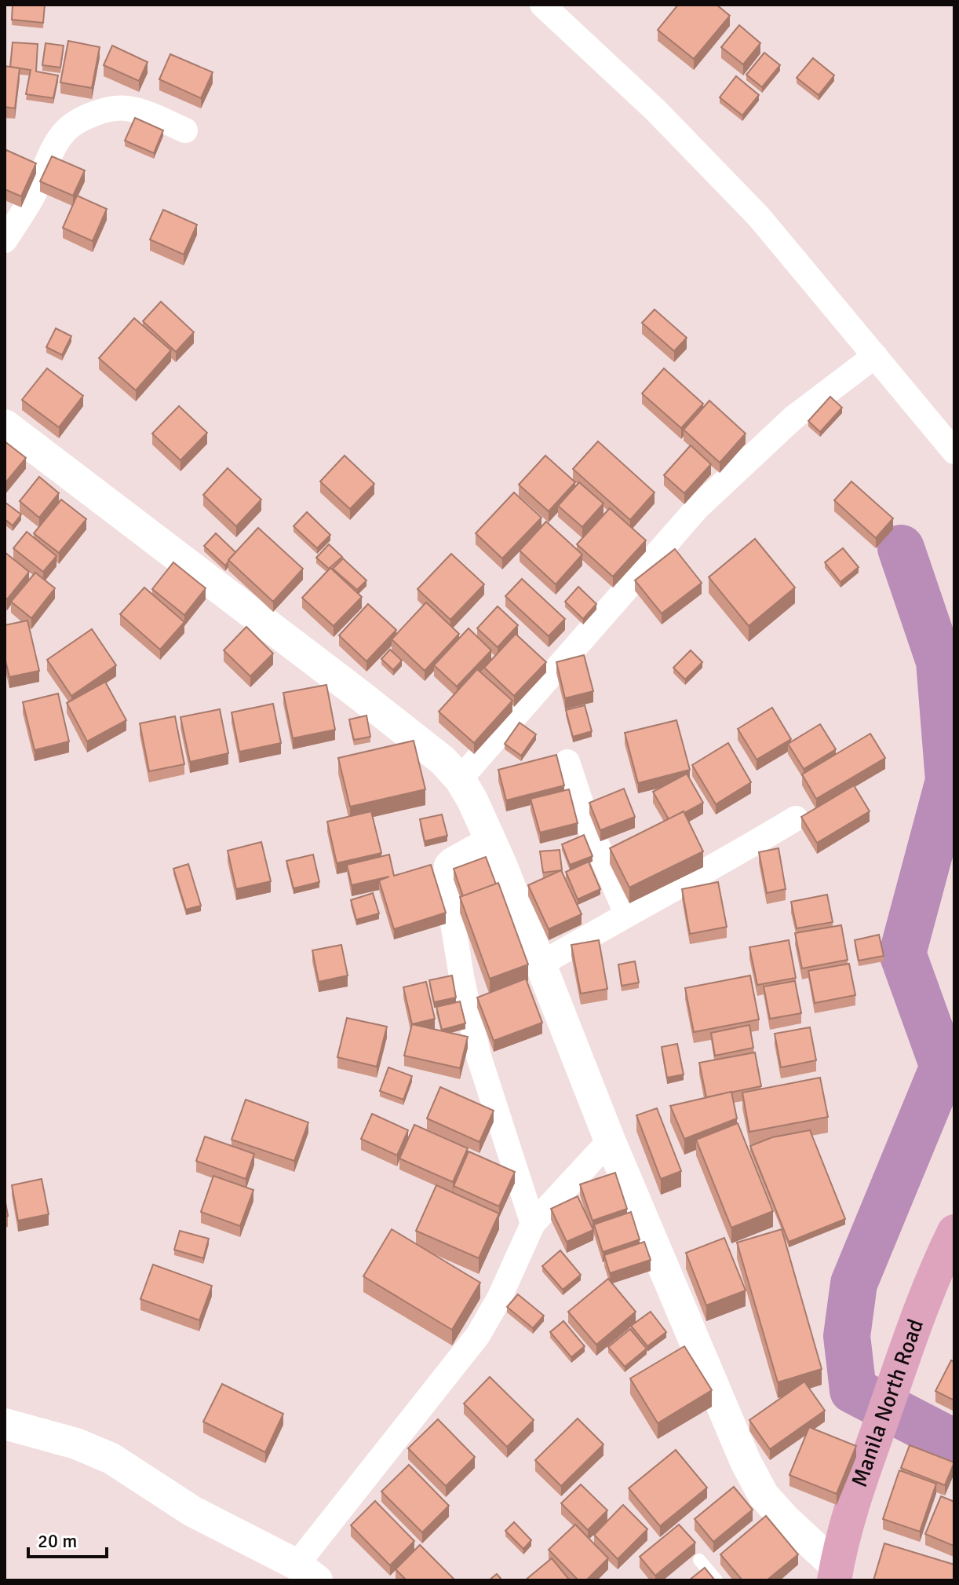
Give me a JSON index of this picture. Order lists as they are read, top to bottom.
{
  "streets": {
    "highway": ["Manila North Road"]
  },
  "scale_bar": "20 m"
}
